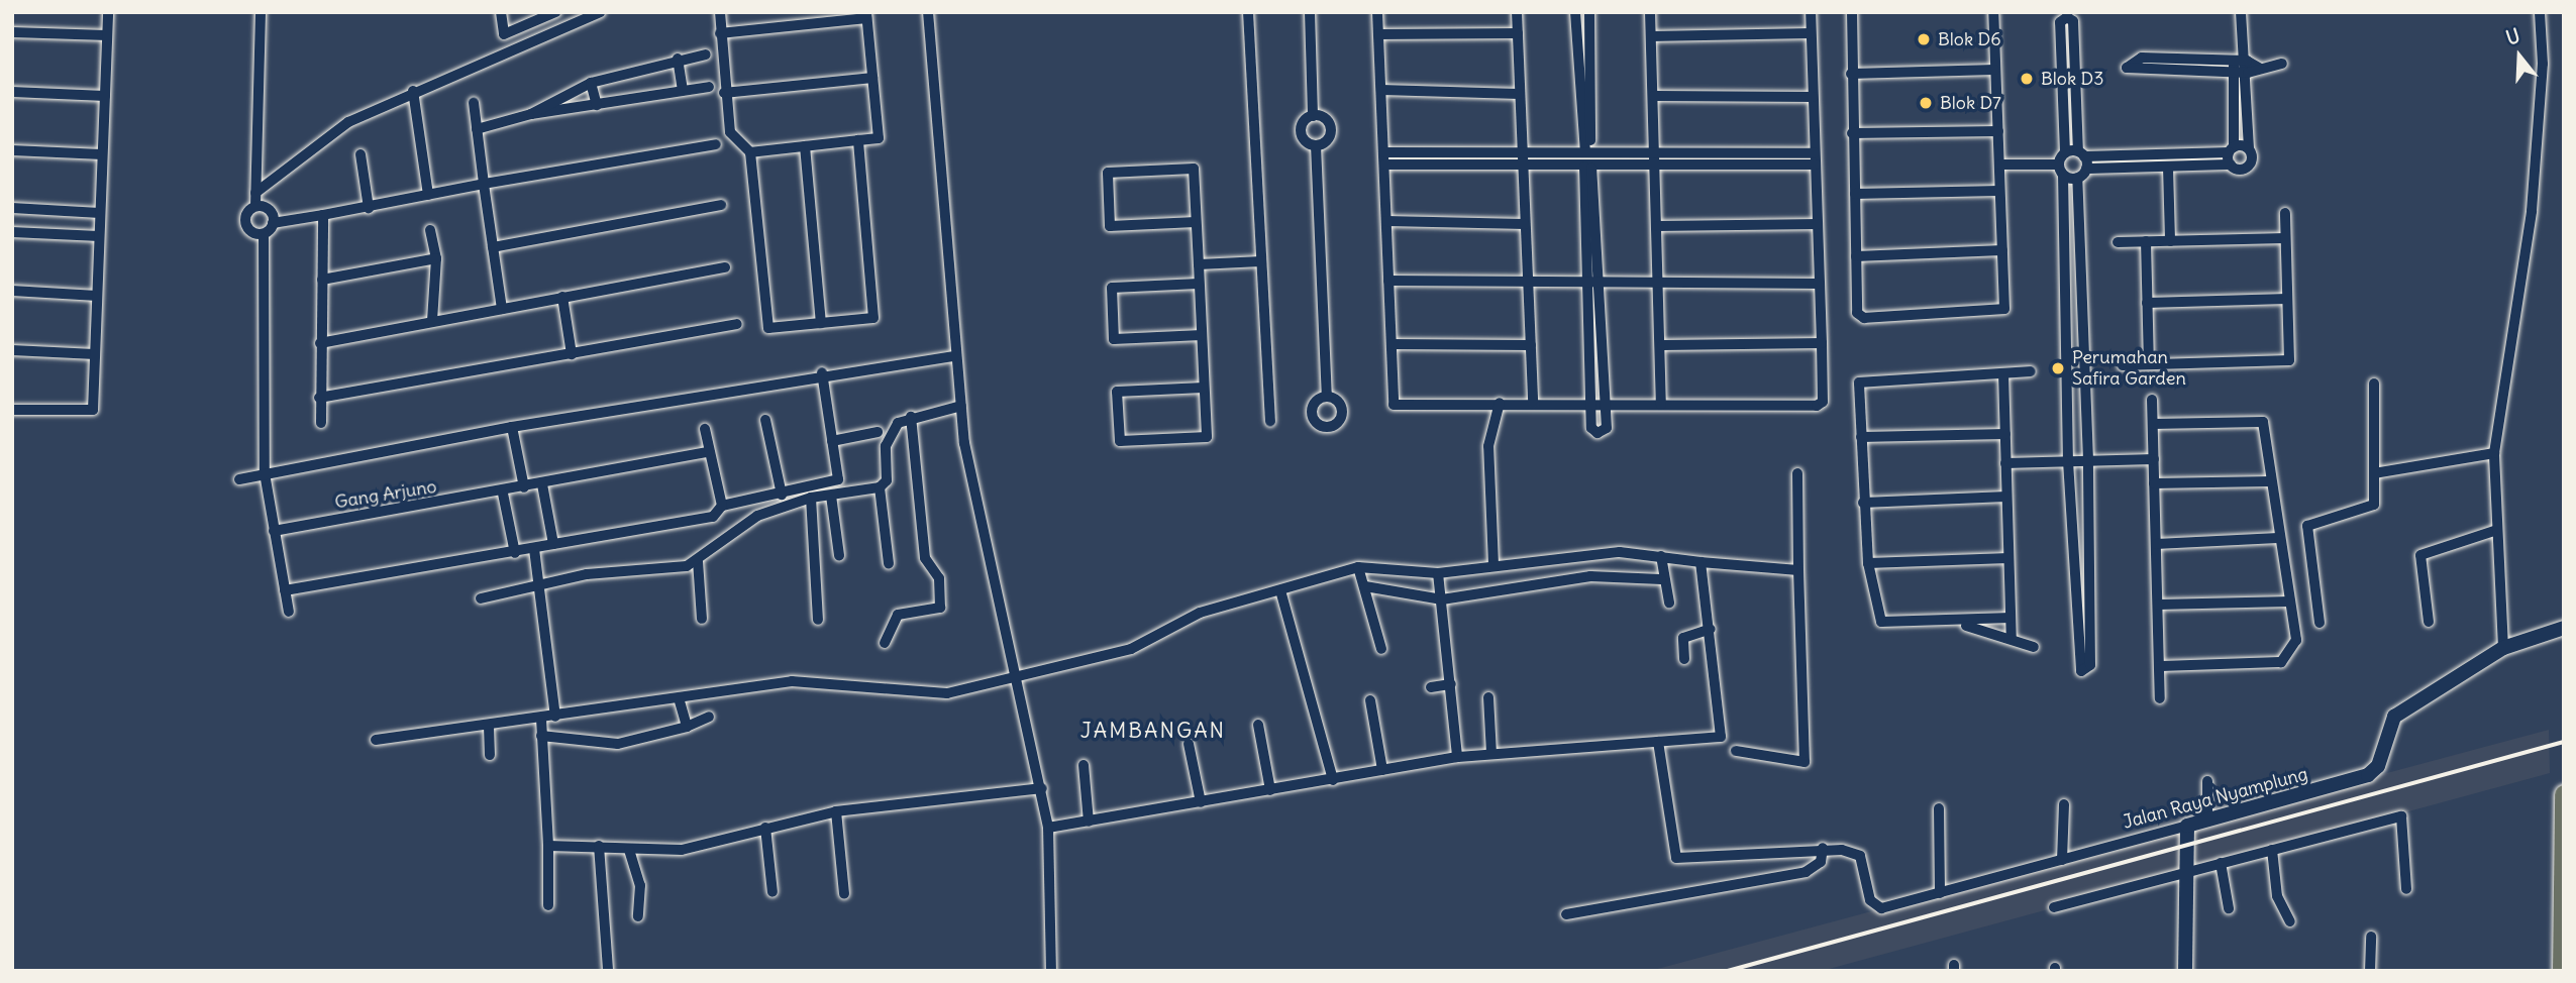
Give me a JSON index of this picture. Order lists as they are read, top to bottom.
{
  "streets": {
    "street": ["Gang Arjuno", "Jalan Raya Nyamplung"]
  },
  "districts": ["JAMBANGAN"],
  "places": [
    "Blok D6",
    "Blok D3",
    "Blok D7",
    "Perumahan Safira Garden"
  ],
  "north": "top"
}
